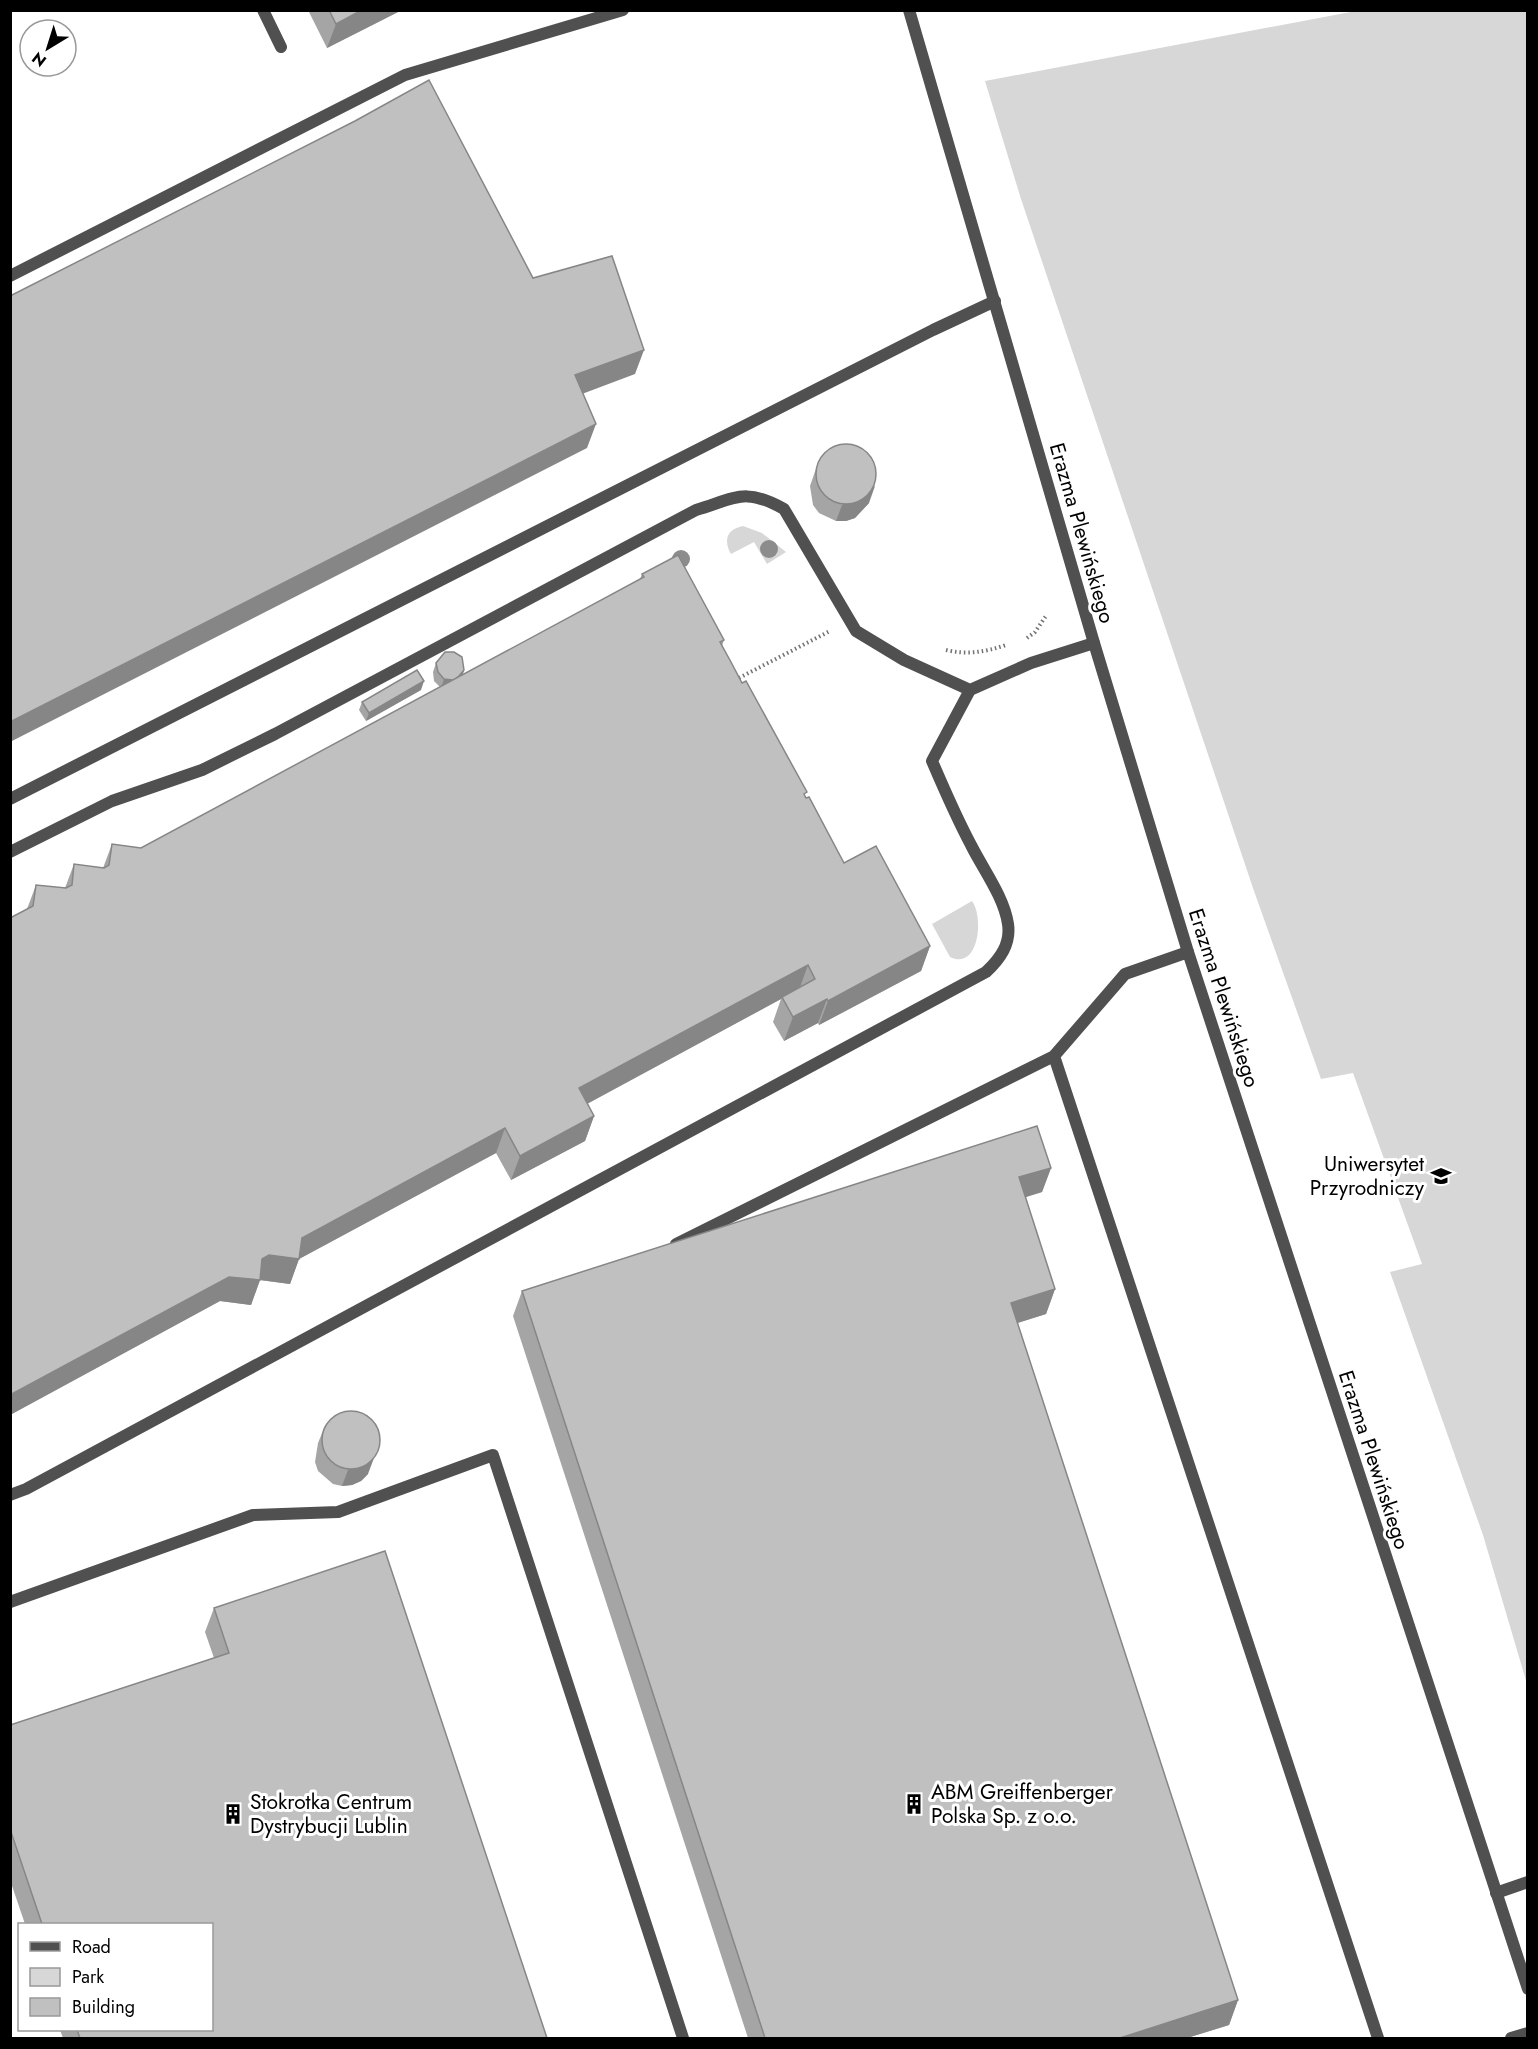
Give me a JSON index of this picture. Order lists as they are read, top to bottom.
{
  "streets": {
    "street": ["Erazma Plewińskiego"]
  },
  "places": {
    "school or university": ["Uniwersytet Przyrodniczy"],
    "building": ["ABM Greiffenberger Polska Sp. z o.o.", "Stokrotka Centrum Dystrybucji Lublin"]
  },
  "legend": ["Road", "Park", "Building"],
  "north": "bottom left"
}
